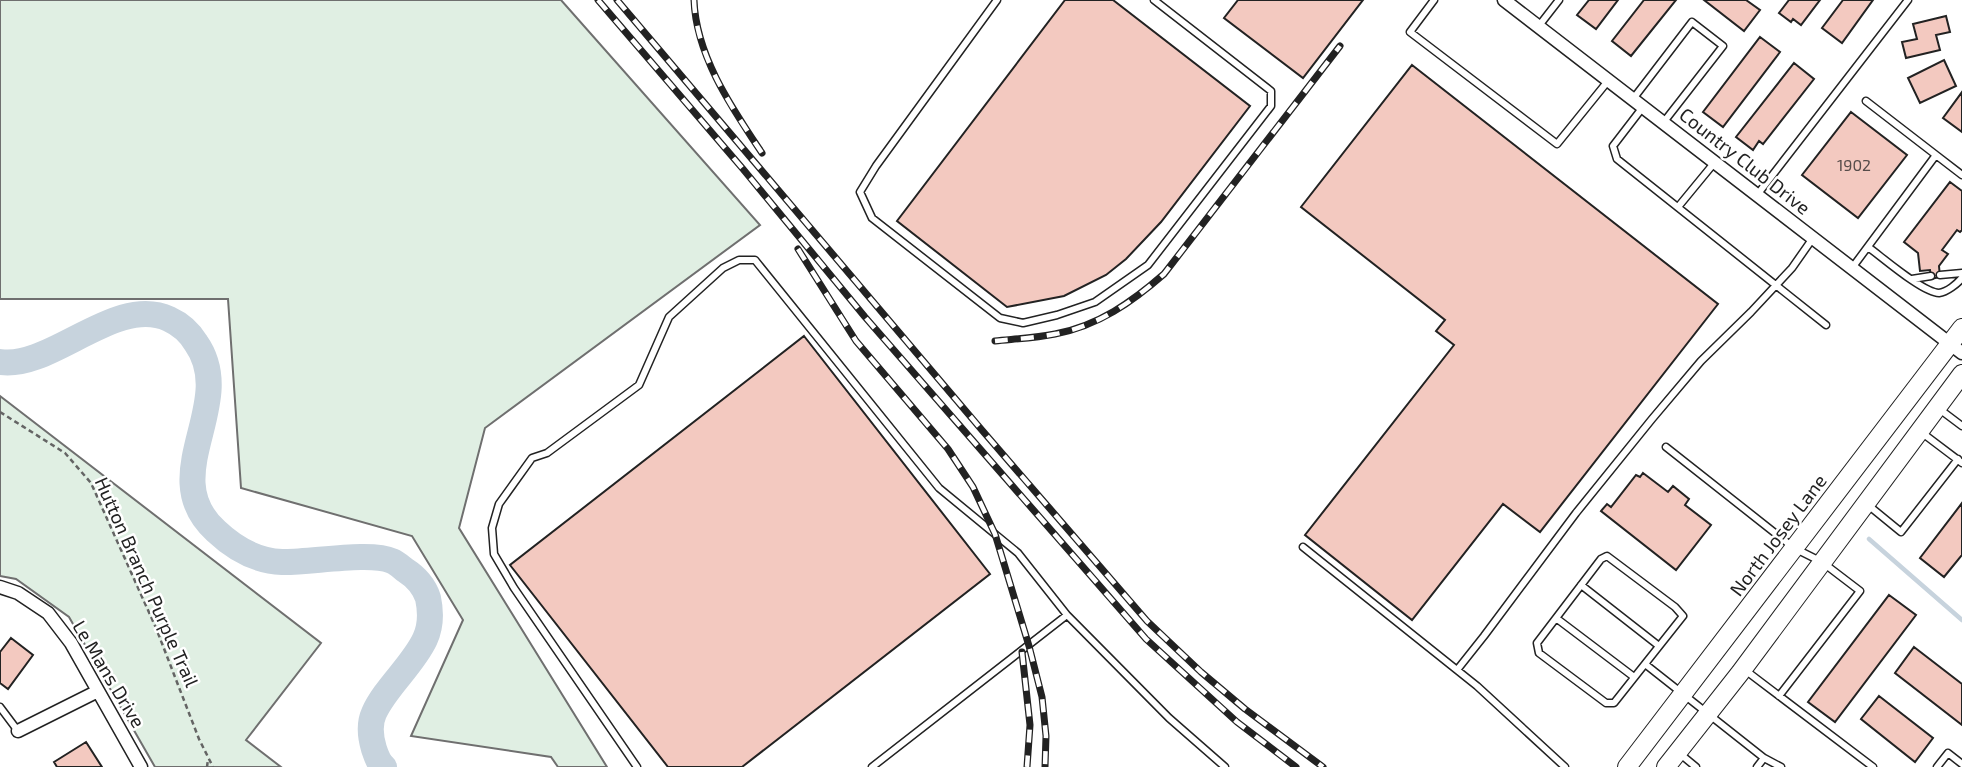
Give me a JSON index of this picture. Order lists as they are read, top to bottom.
{
  "streets": {
    "main road": ["North Josey Lane"],
    "street": ["Country Club Drive", "Le Mans Drive"],
    "path": ["Hutton Branch Purple Trail"]
  },
  "crossings": [
    ["Country Club Drive", "North Josey Lane"]
  ],
  "house_numbers": ["1902"]
}
